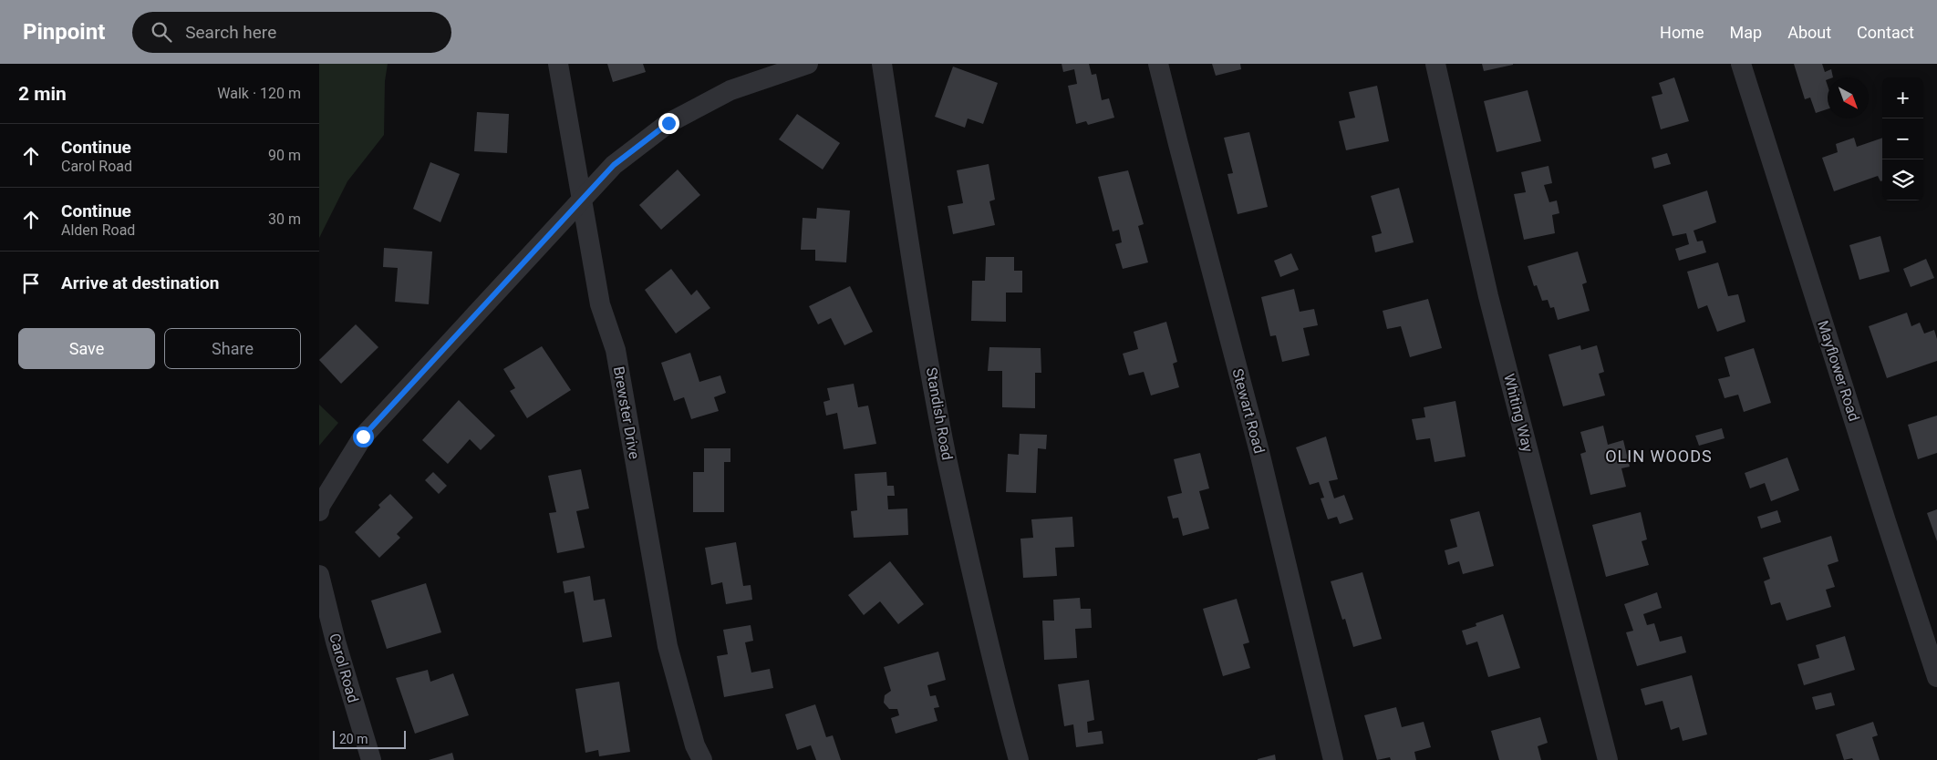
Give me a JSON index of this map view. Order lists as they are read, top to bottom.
{
  "streets": {
    "street": [
      "Mayflower Road",
      "Stewart Road",
      "Brewster Drive",
      "Whiting Way",
      "Standish Road",
      "Carol Road"
    ]
  },
  "districts": ["OLIN WOODS"],
  "scale_bar": "20 m",
  "north": "bottom right",
  "page": {
    "header": "Pinpoint",
    "search": "Search here",
    "nav": [
      "Home",
      "Map",
      "About",
      "Contact"
    ],
    "heading": ["2 min", "Walk · 120 m"],
    "map_buttons": ["+", "−"],
    "list": [
      ["Continue", "Carol Road", "90 m"],
      ["Continue", "Alden Road", "30 m"],
      "Arrive at destination"
    ],
    "buttons": ["Save", "Share"],
    "scale": "20 m"
  }
}
